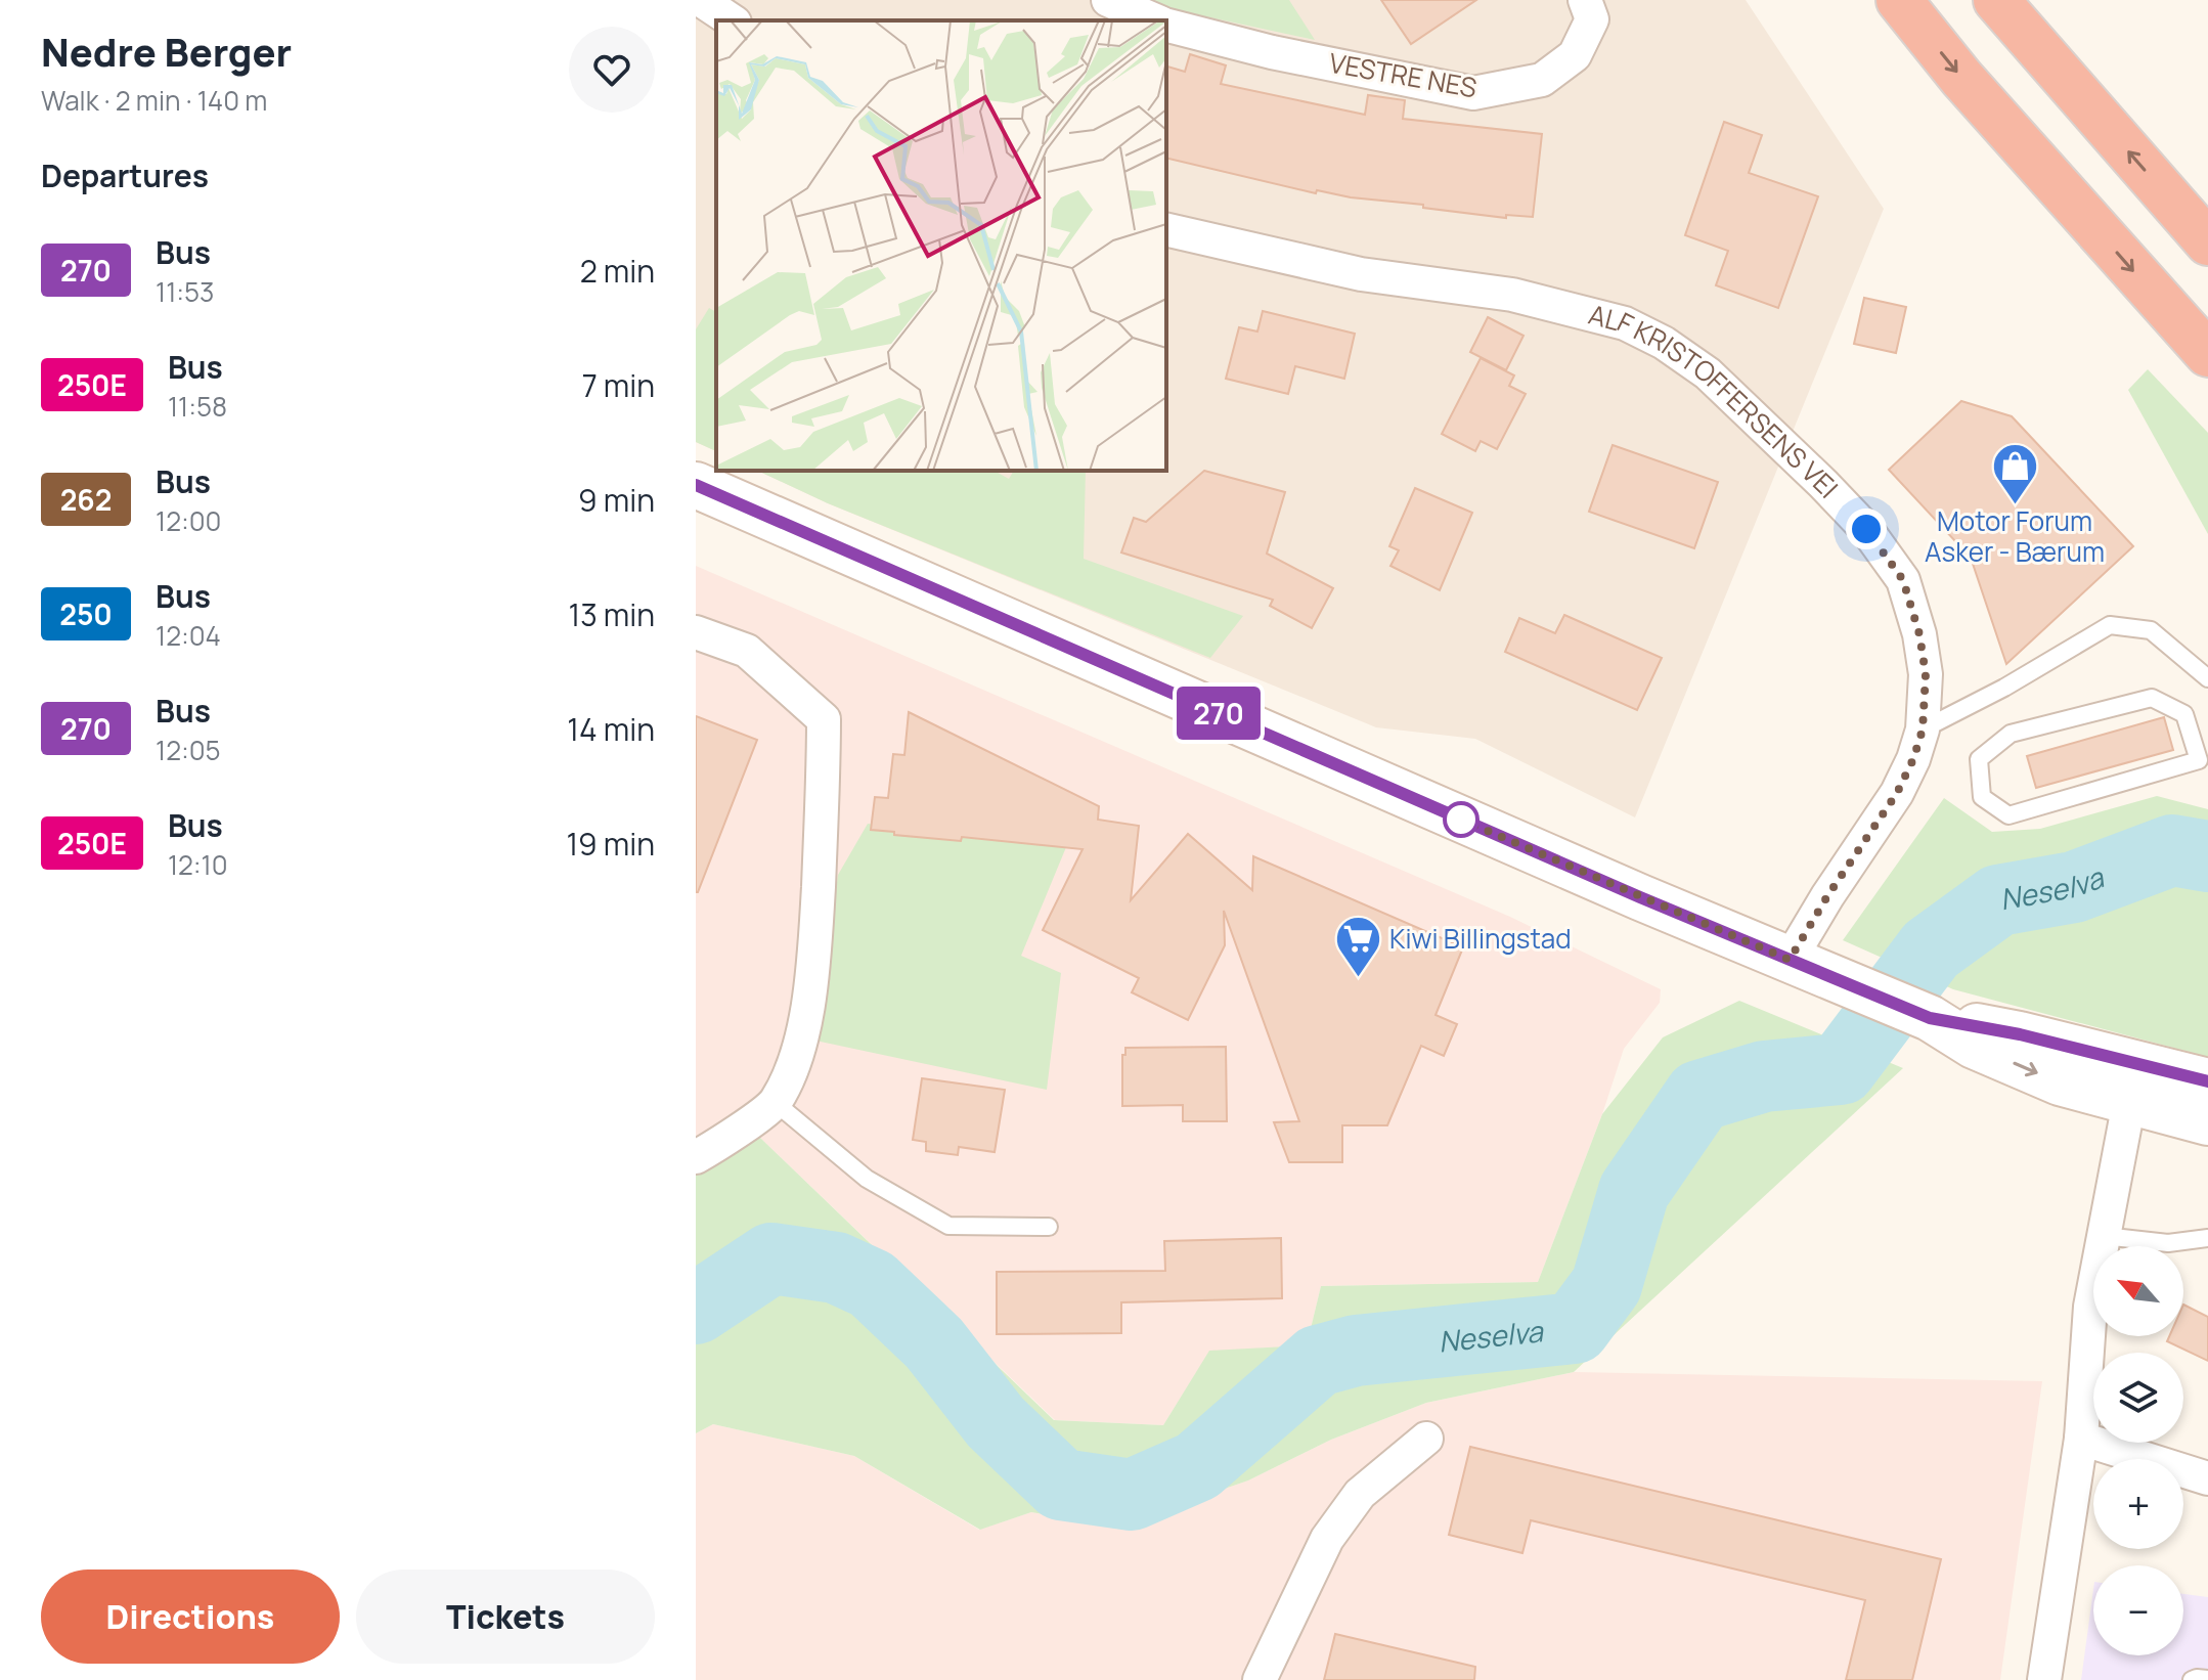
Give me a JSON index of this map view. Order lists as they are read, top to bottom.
{
  "streets": {
    "street": ["VESTRE NES", "ALF KRISTOFFERSENS VEI"]
  },
  "water": ["Neselva"],
  "places": {
    "shop": ["Motor Forum Asker - Bærum"],
    "supermarket": ["Kiwi Billingstad"]
  },
  "lines": ["bus line 270"],
  "north": "top left",
  "page": {
    "heading": [
      ["Nedre Berger", "Walk · 2 min · 140 m"],
      "Departures"
    ],
    "on_map": "270",
    "list": [
      {
        "mark": "270",
        "name": "Bus",
        "note": "11:53",
        "value": "2 min"
      },
      {
        "mark": "250E",
        "name": "Bus",
        "note": "11:58",
        "value": "7 min"
      },
      {
        "mark": "262",
        "name": "Bus",
        "note": "12:00",
        "value": "9 min"
      },
      {
        "mark": "250",
        "name": "Bus",
        "note": "12:04",
        "value": "13 min"
      },
      {
        "mark": "270",
        "name": "Bus",
        "note": "12:05",
        "value": "14 min"
      },
      {
        "mark": "250E",
        "name": "Bus",
        "note": "12:10",
        "value": "19 min"
      }
    ],
    "map_buttons": ["+", "−"],
    "buttons": ["Directions", "Tickets"]
  }
}
